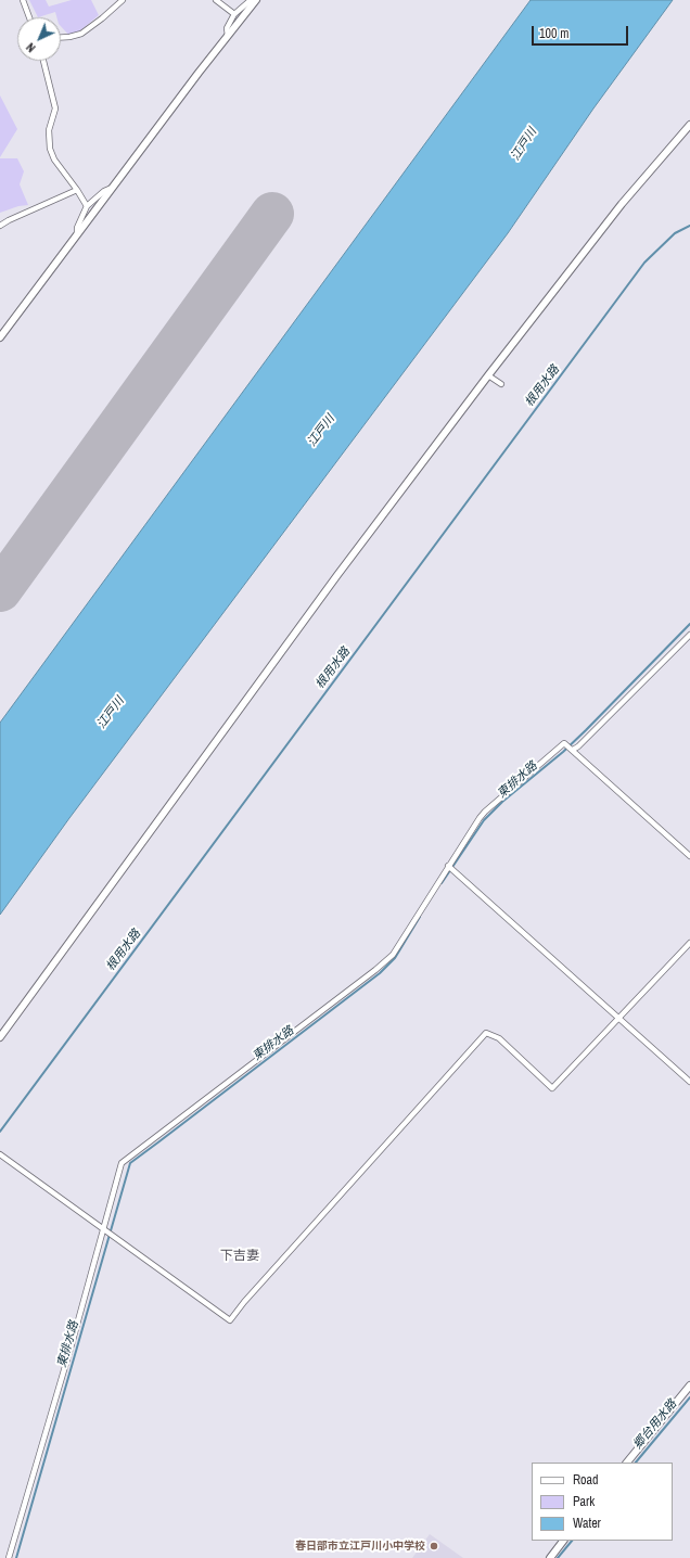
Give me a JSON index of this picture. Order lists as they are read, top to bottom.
{
  "districts": ["下吉妻"],
  "water": [
    "江戸川",
    "根用水路",
    "東排水路",
    "郷台用水路"
  ],
  "places": ["春日部市立江戸川小中学校"],
  "legend": ["Road", "Park", "Water"],
  "scale_bar": "100 m",
  "north": "bottom left"
}
